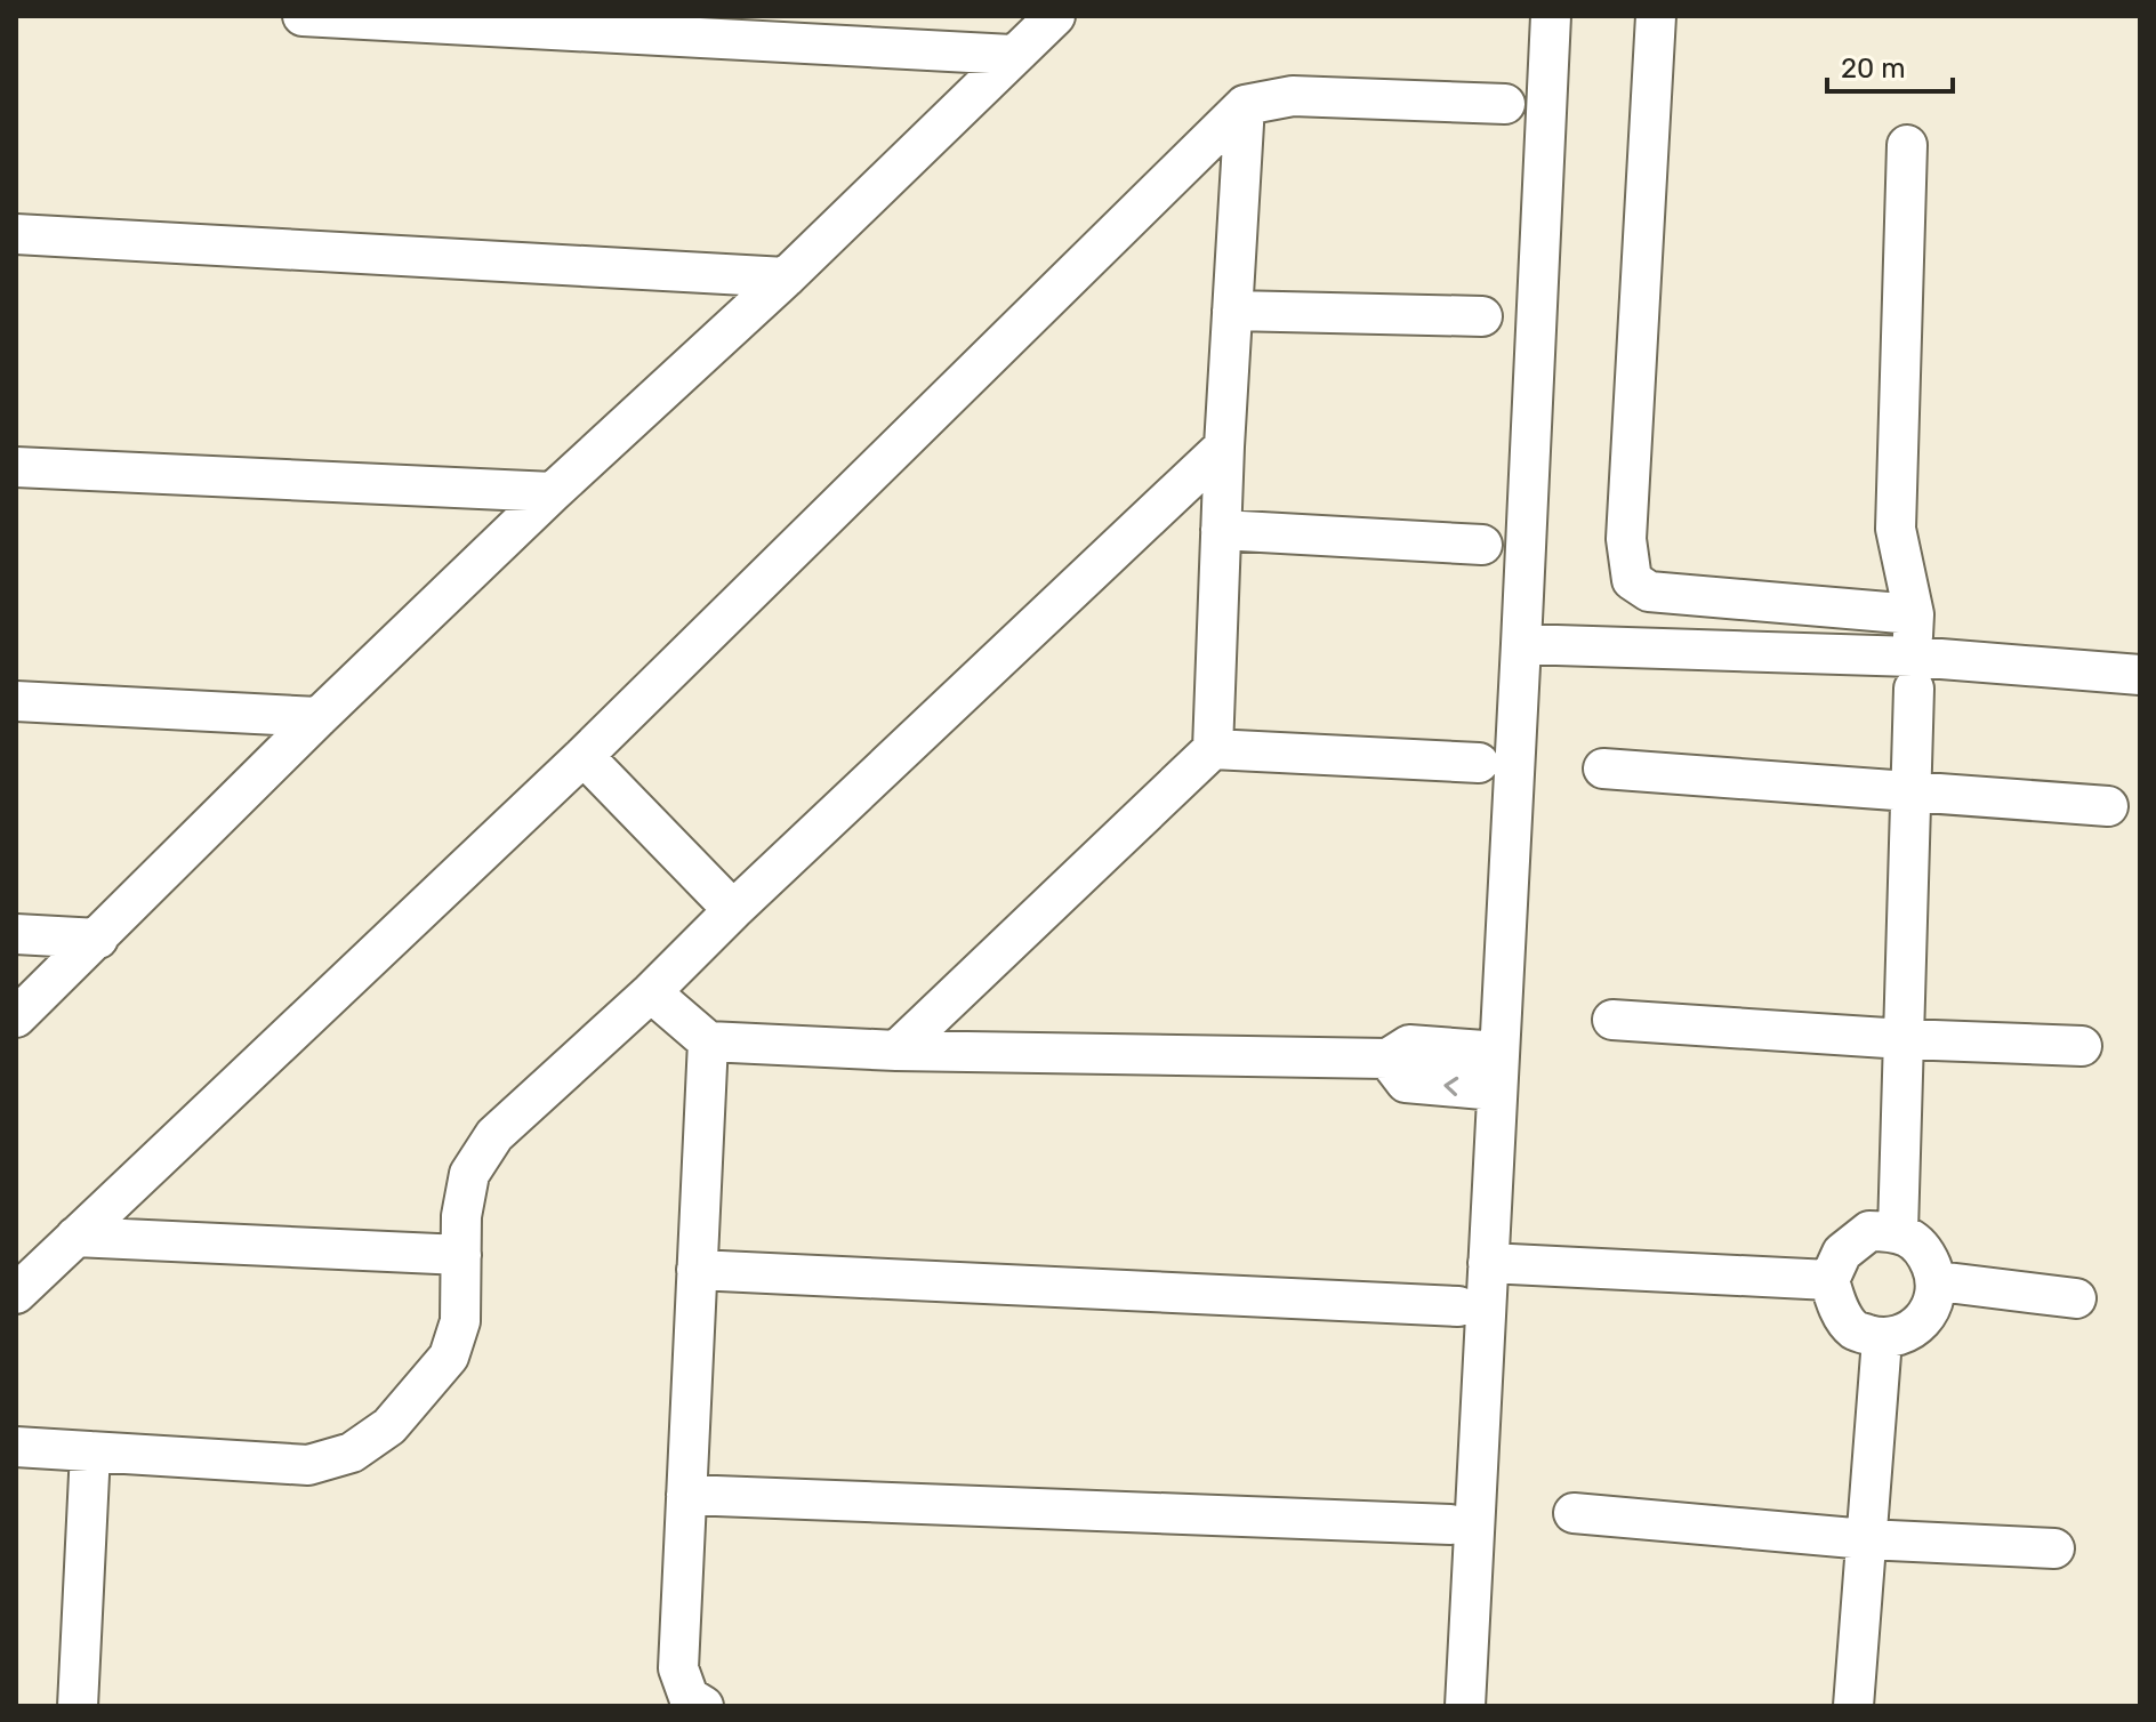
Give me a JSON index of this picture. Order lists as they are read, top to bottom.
{
  "scale_bar": "20 m"
}
